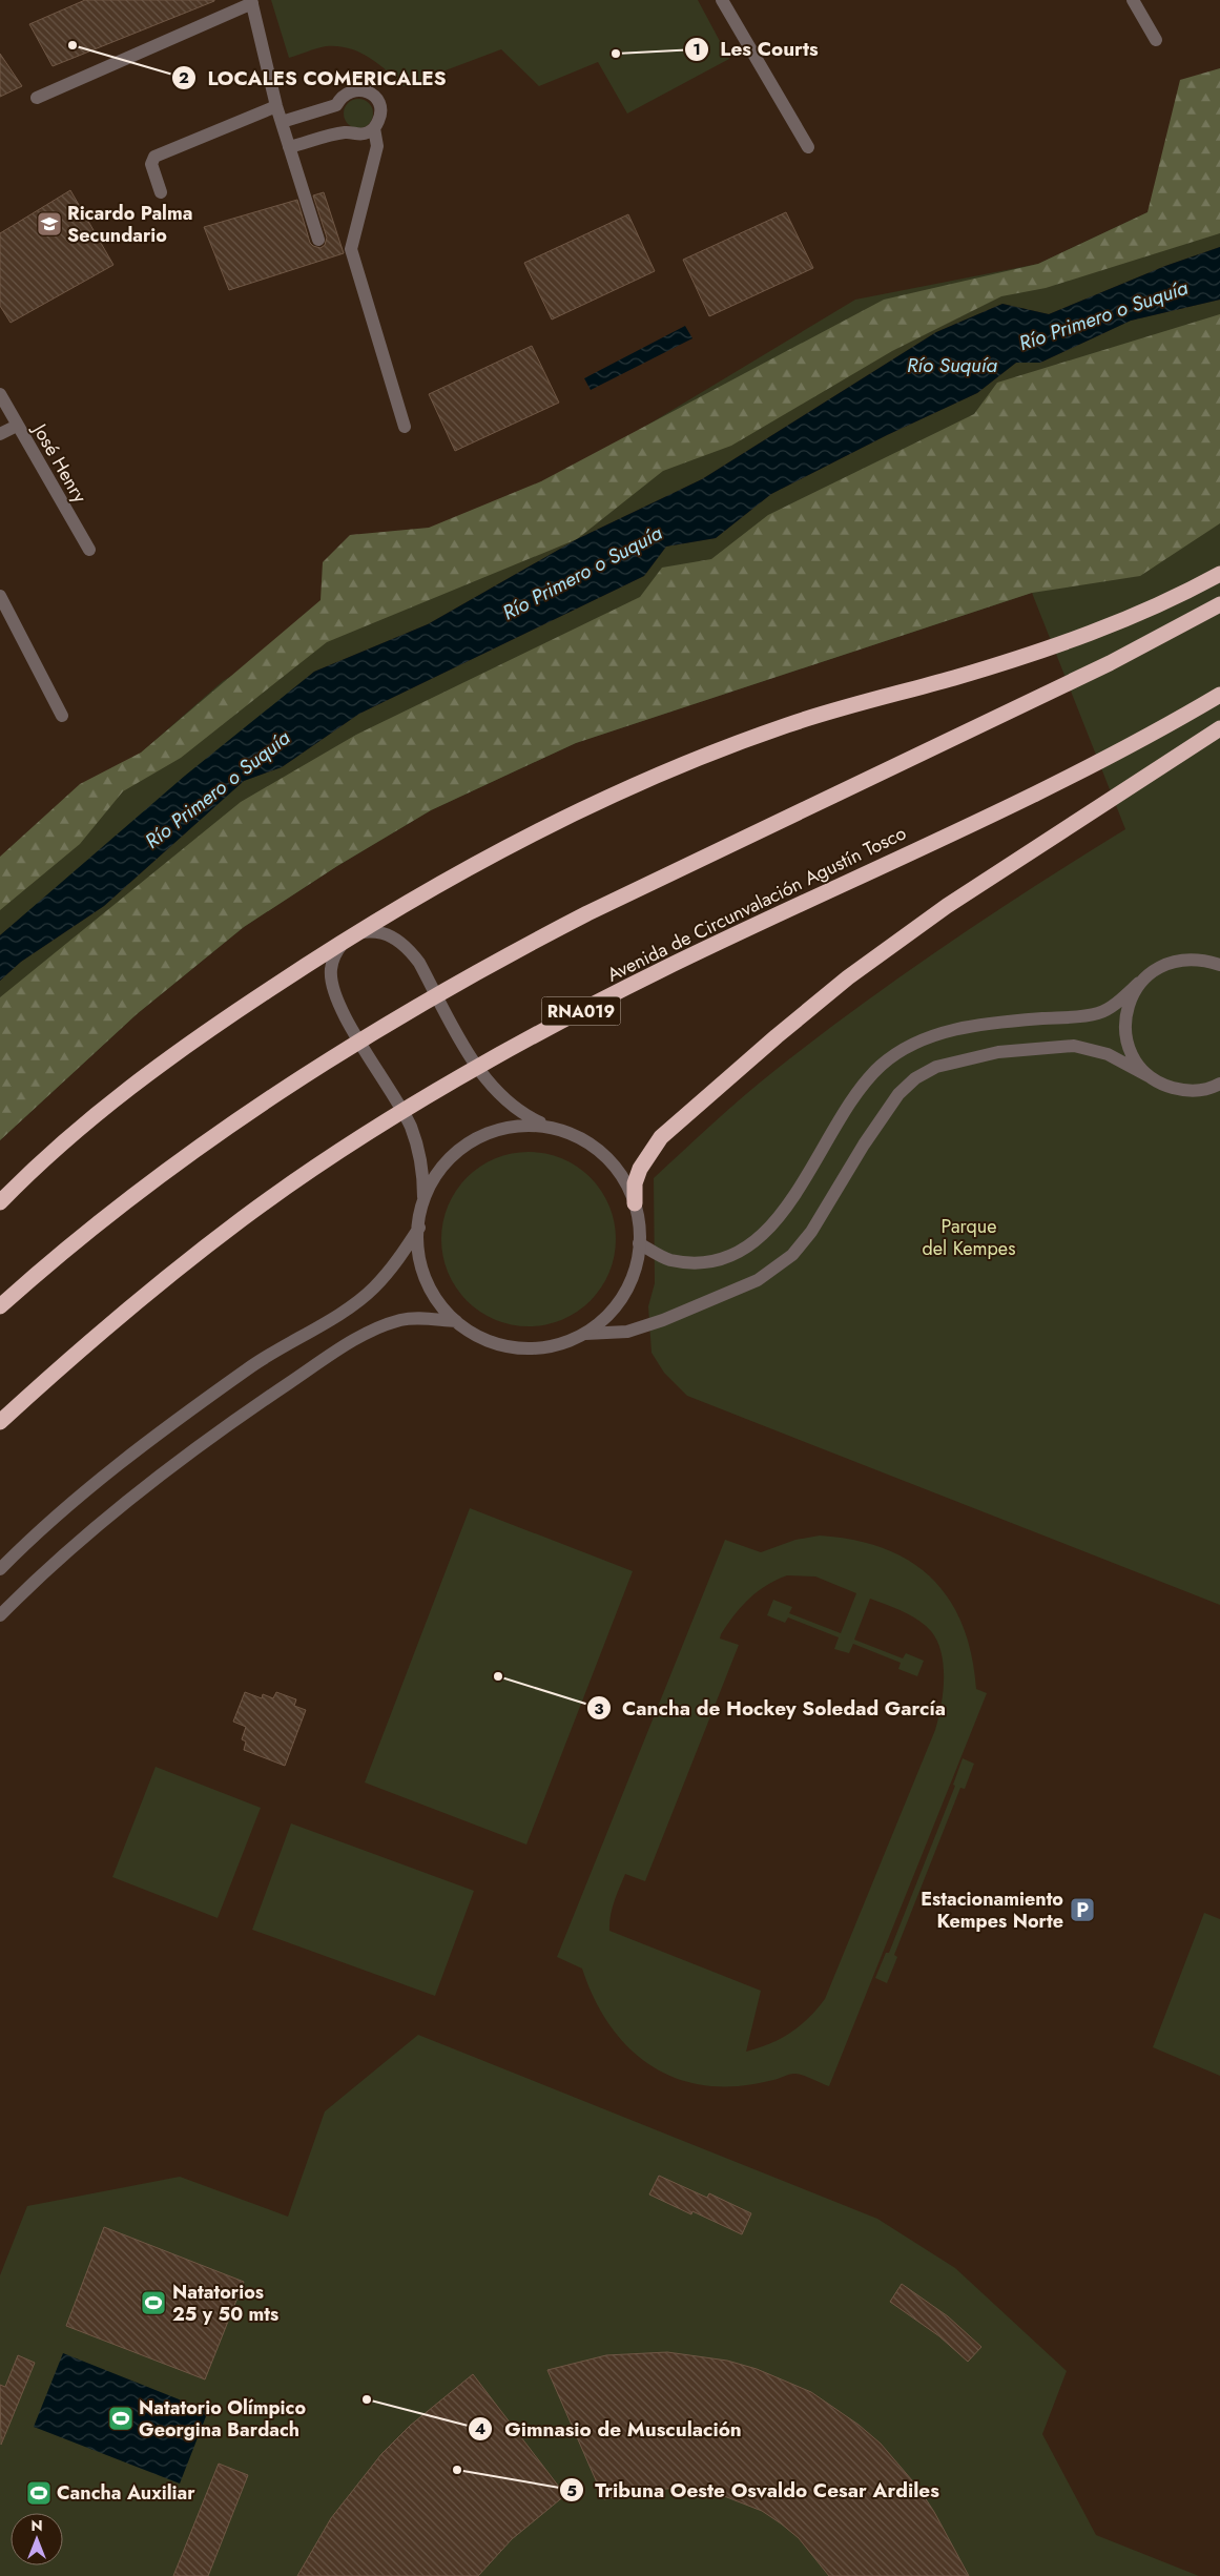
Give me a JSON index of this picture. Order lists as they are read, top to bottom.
{
  "streets": {
    "highway": ["Avenida de Circunvalación Agustín Tosco", "RNA019"],
    "street": ["José Henry"]
  },
  "water": ["Río Primero o Suquía", "Río Suquía"],
  "parks": ["Parque del Kempes"],
  "places": {
    "other": [
      "LOCALES COMERICALES",
      "Les Courts",
      "Cancha de Hockey Soledad García",
      "Gimnasio de Musculación",
      "Tribuna Oeste Osvaldo Cesar Ardiles"
    ],
    "school or university": ["Ricardo Palma Secundario"],
    "parking": ["Estacionamiento Kempes Norte"],
    "sports": ["Natatorios 25 y 50 mts", "Natatorio Olímpico Georgina Bardach", "Cancha Auxiliar"]
  },
  "north": "top"
}
